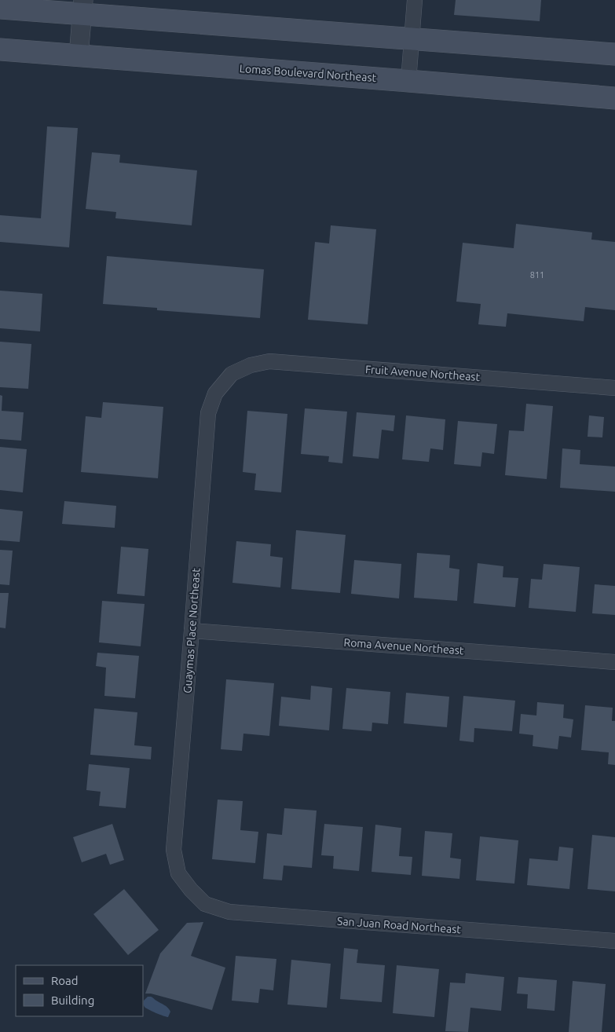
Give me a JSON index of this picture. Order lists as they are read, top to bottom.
{
  "streets": {
    "main road": ["Lomas Boulevard Northeast"],
    "street": [
      "Fruit Avenue Northeast",
      "Guaymas Place Northeast",
      "Roma Avenue Northeast",
      "San Juan Road Northeast"
    ]
  },
  "crossings": [
    ["Fruit Avenue Northeast", "Guaymas Place Northeast"],
    ["Guaymas Place Northeast", "Roma Avenue Northeast"],
    ["Guaymas Place Northeast", "San Juan Road Northeast"]
  ],
  "house_numbers": ["811"],
  "legend": ["Road", "Building"]
}
